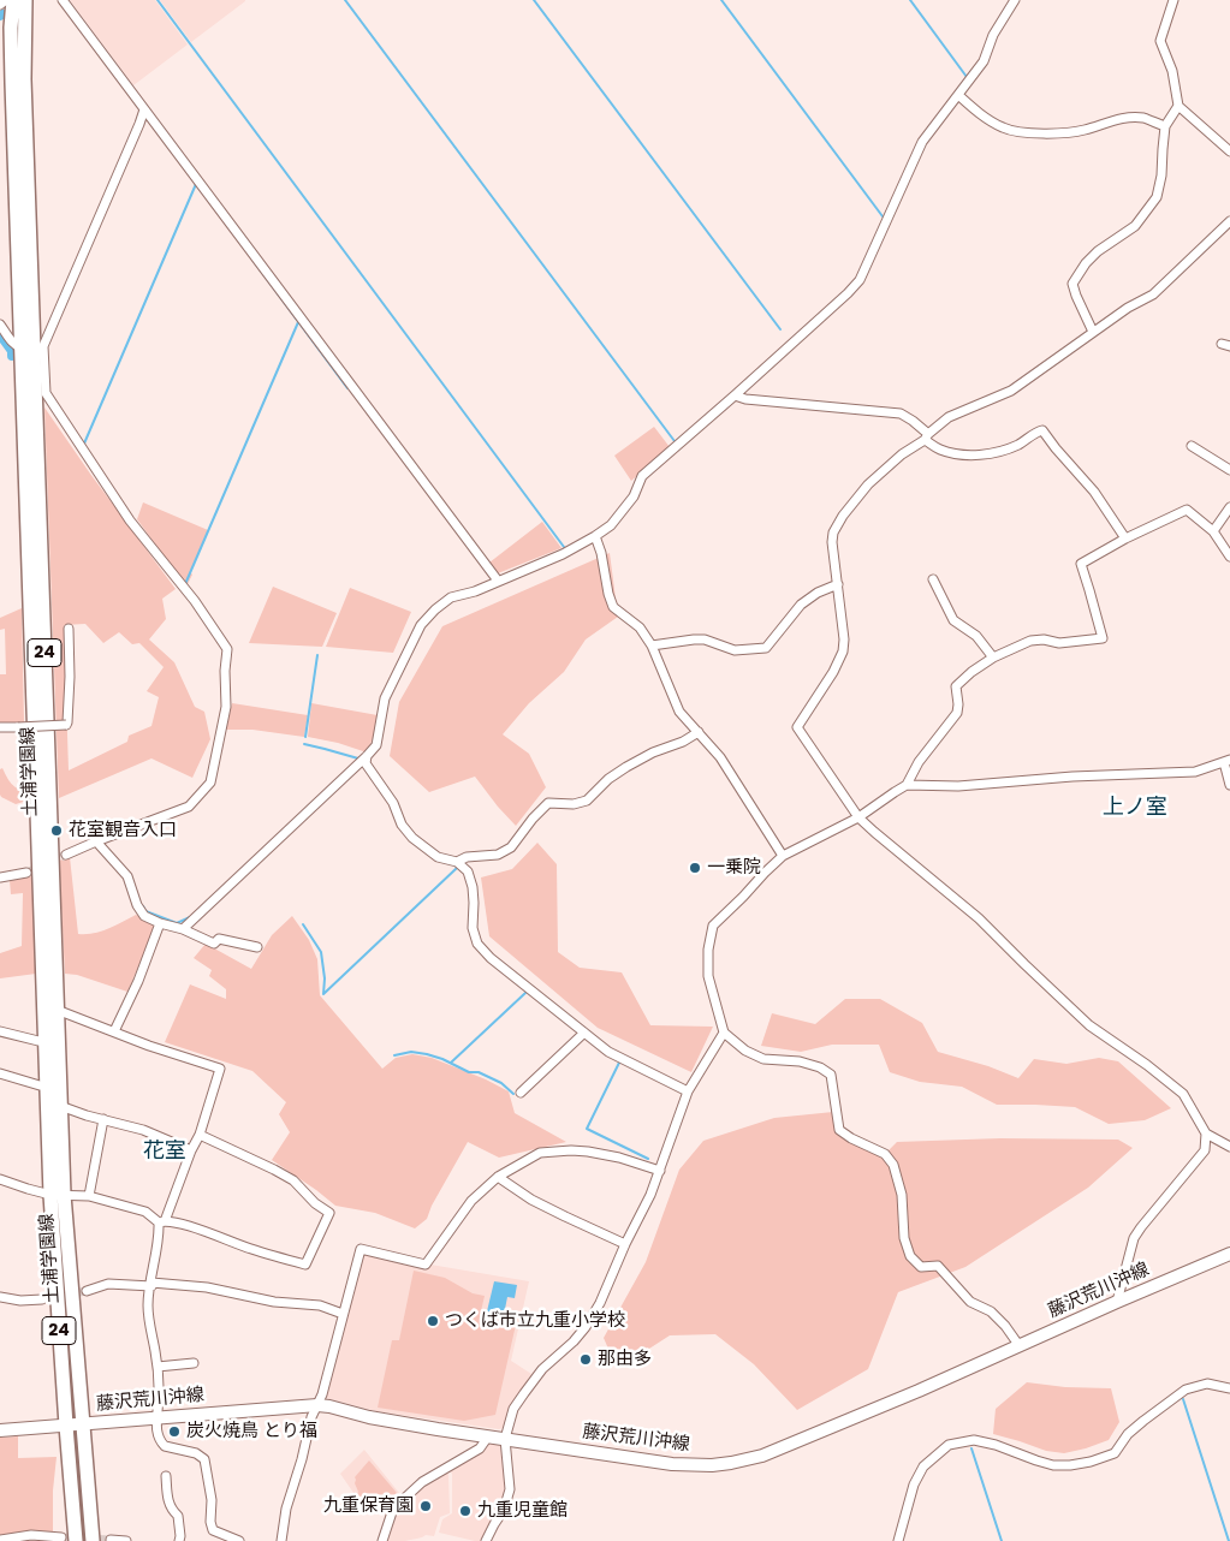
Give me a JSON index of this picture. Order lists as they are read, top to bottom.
{
  "streets": {
    "main road": ["24", "土浦学園線", "藤沢荒川沖線"]
  },
  "crossings": [
    ["土浦学園線", "藤沢荒川沖線"]
  ],
  "districts": ["上ノ室", "花室"],
  "places": [
    "花室観音入口",
    "一乗院",
    "つくば市立九重小学校",
    "那由多",
    "炭火焼鳥 とり福",
    "九重保育園",
    "九重児童館"
  ]
}
